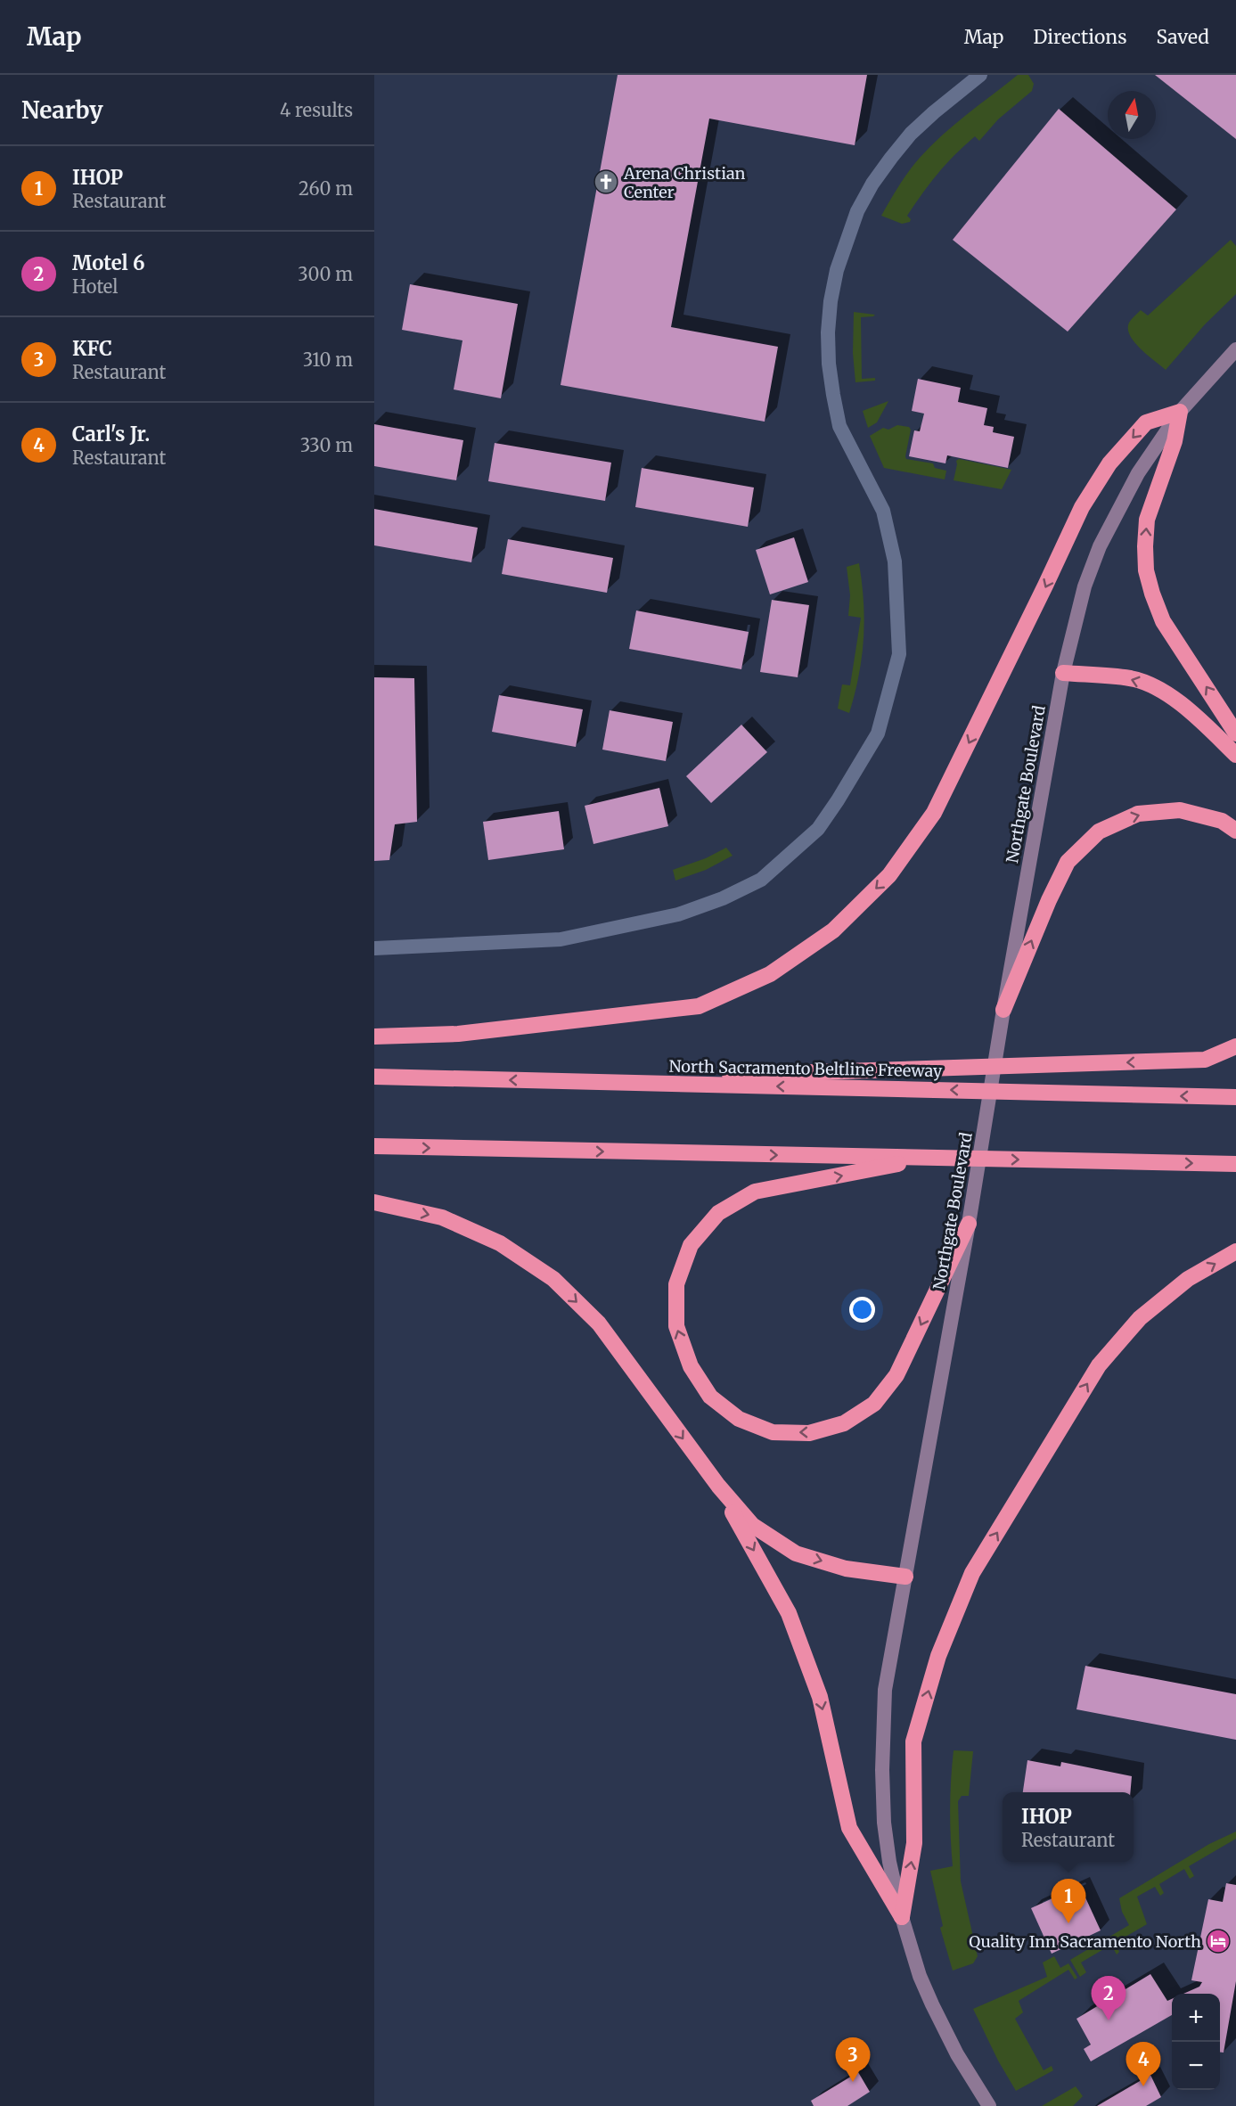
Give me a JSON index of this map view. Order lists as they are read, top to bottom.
{
  "streets": {
    "highway": ["North Sacramento Beltline Freeway"],
    "main road": ["Northgate Boulevard"]
  },
  "places": {
    "church": ["Arena Christian Center"],
    "hotel": ["Quality Inn Sacramento North"]
  },
  "north": "top",
  "page": {
    "header": "Map",
    "nav": ["Map", "Directions", "Saved"],
    "heading": ["Nearby", "4 results"],
    "list": [
      {
        "mark": "1",
        "name": "IHOP",
        "note": "Restaurant",
        "value": "260 m"
      },
      {
        "mark": "2",
        "name": "Motel 6",
        "note": "Hotel",
        "value": "300 m"
      },
      {
        "mark": "3",
        "name": "KFC",
        "note": "Restaurant",
        "value": "310 m"
      },
      {
        "mark": "4",
        "name": "Carl's Jr.",
        "note": "Restaurant",
        "value": "330 m"
      }
    ],
    "popup": ["IHOP", "Restaurant"],
    "pins": [
      "1",
      "2",
      "3",
      "4"
    ],
    "map_buttons": ["+", "−"]
  }
}
